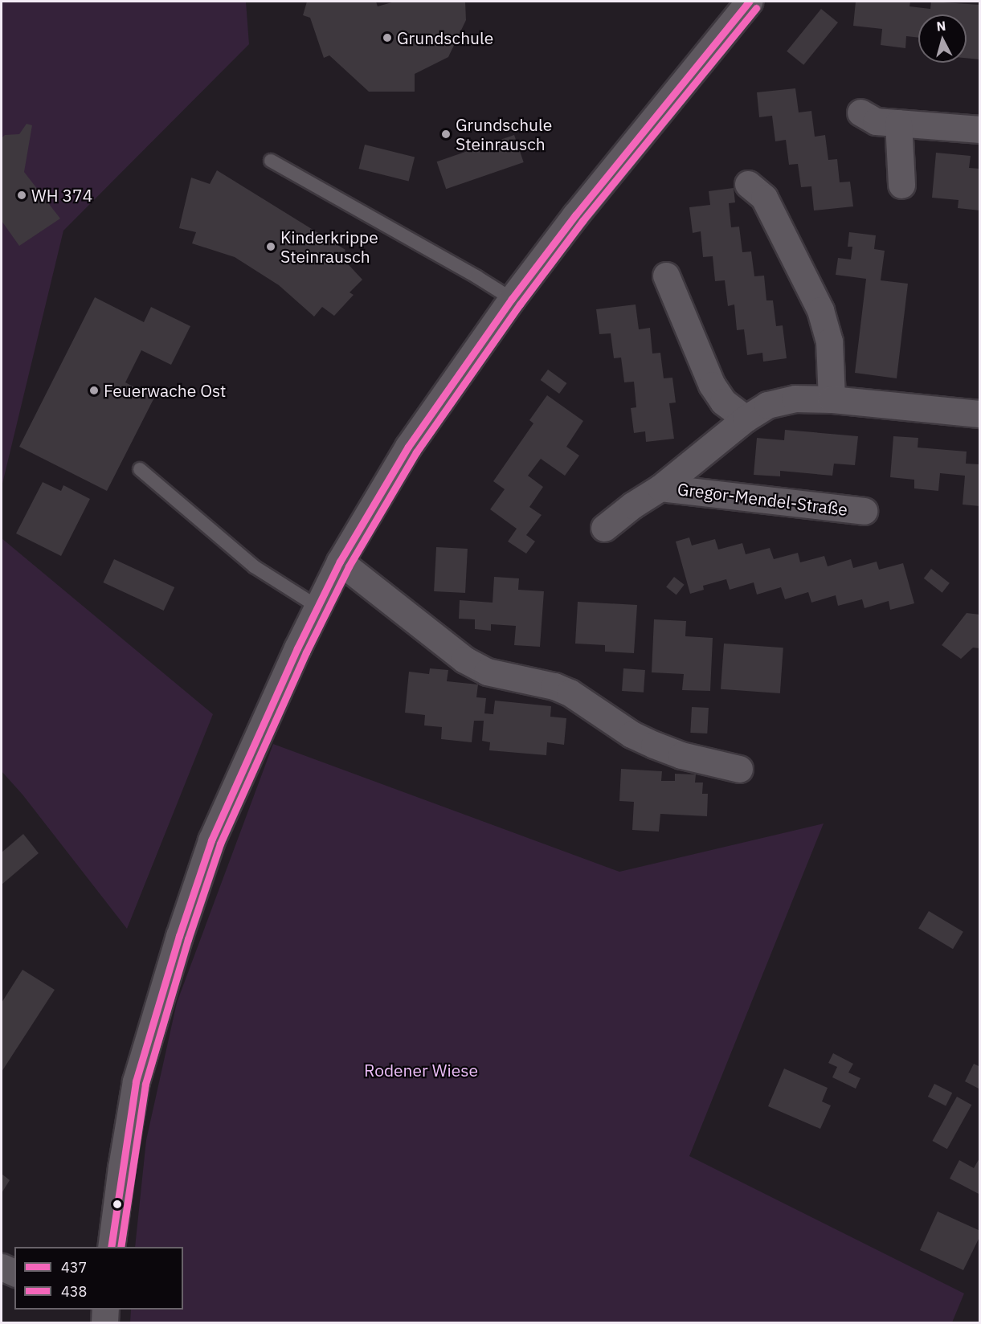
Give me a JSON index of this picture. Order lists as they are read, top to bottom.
{
  "streets": {
    "street": ["Gregor-Mendel-Straße"]
  },
  "parks": ["Rodener Wiese"],
  "places": [
    "Grundschule",
    "Grundschule Steinrausch",
    "WH 374",
    "Kinderkrippe Steinrausch",
    "Feuerwache Ost"
  ],
  "lines": ["transit line 437", "transit line 438"],
  "legend": ["437", "438"],
  "north": "top"
}
